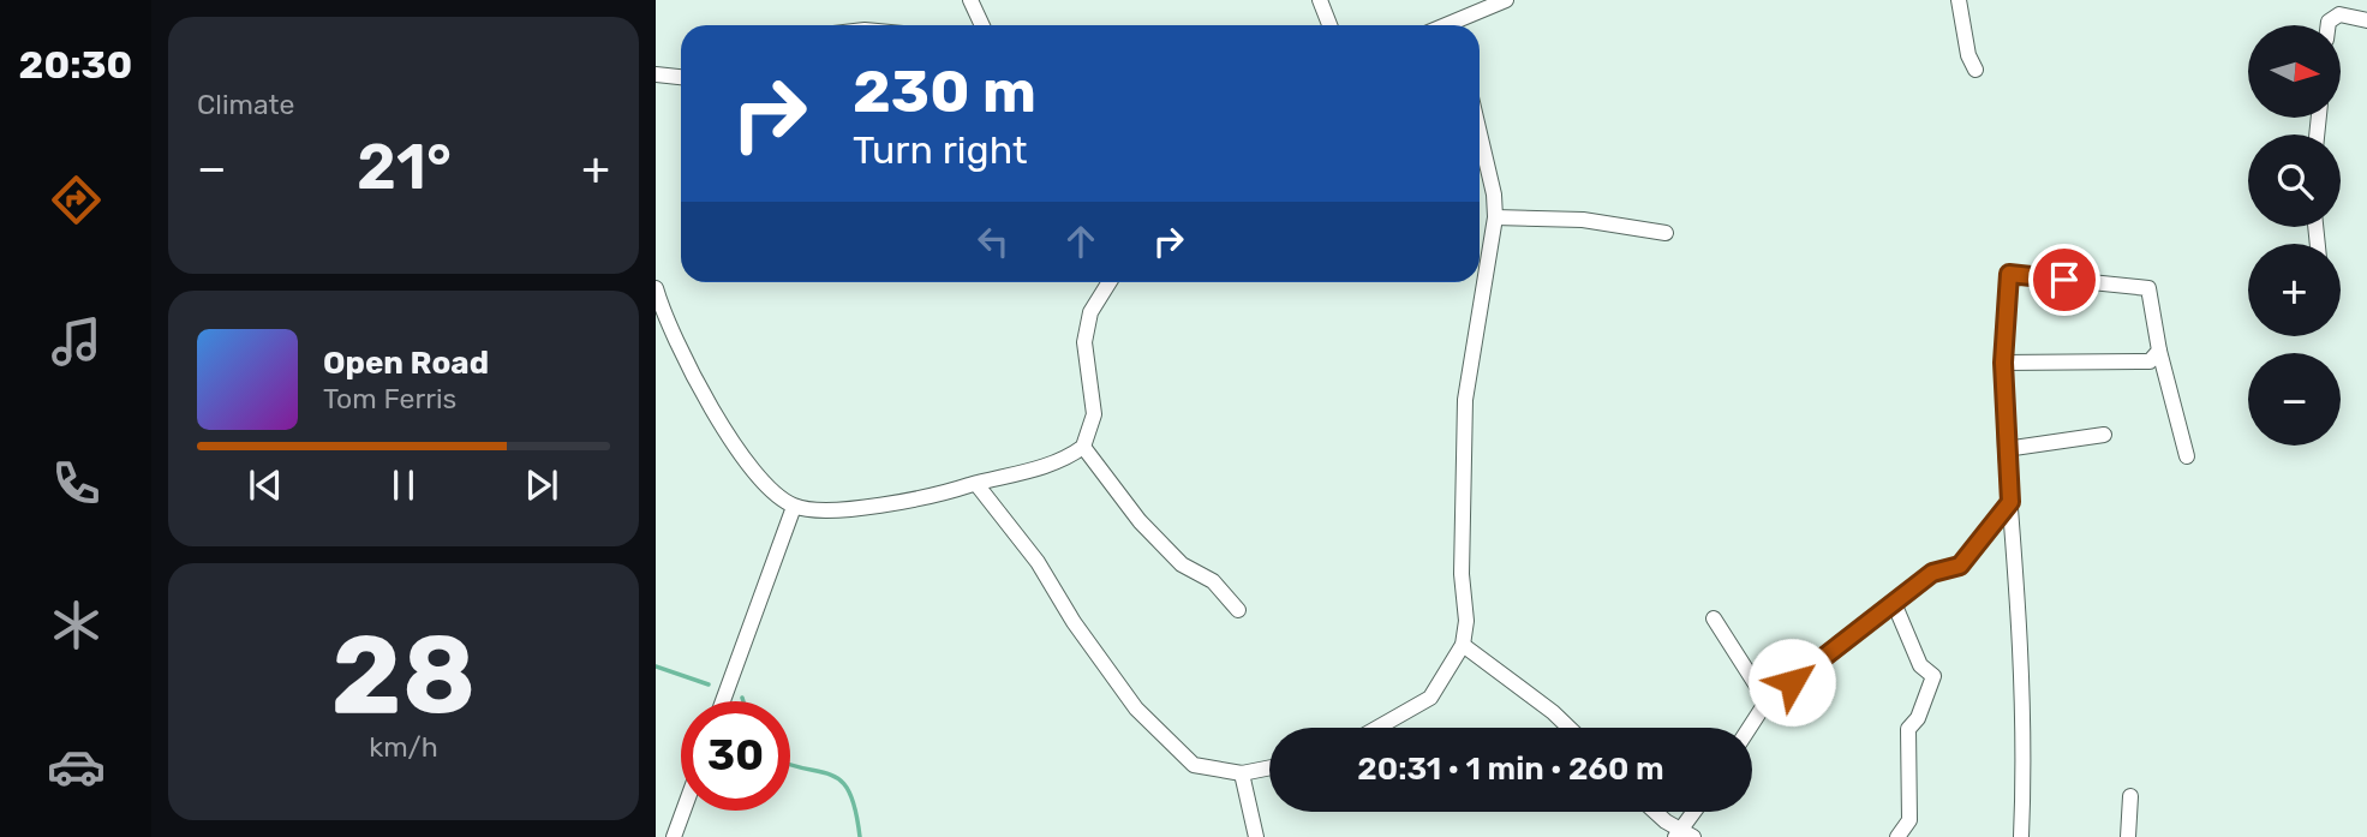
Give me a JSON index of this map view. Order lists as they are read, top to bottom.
{
  "north": "right",
  "page": {
    "tabs": "20:30",
    "tile": [
      "Climate",
      ["28", "km/h"]
    ],
    "map_buttons": ["+", "−"],
    "turn": ["230 m", "Turn right"],
    "heat": ["−", "21°", "+"],
    "song": ["Open Road", "Tom Ferris"],
    "limit": "30",
    "trip": "20:31 · 1 min · 260 m"
  }
}
